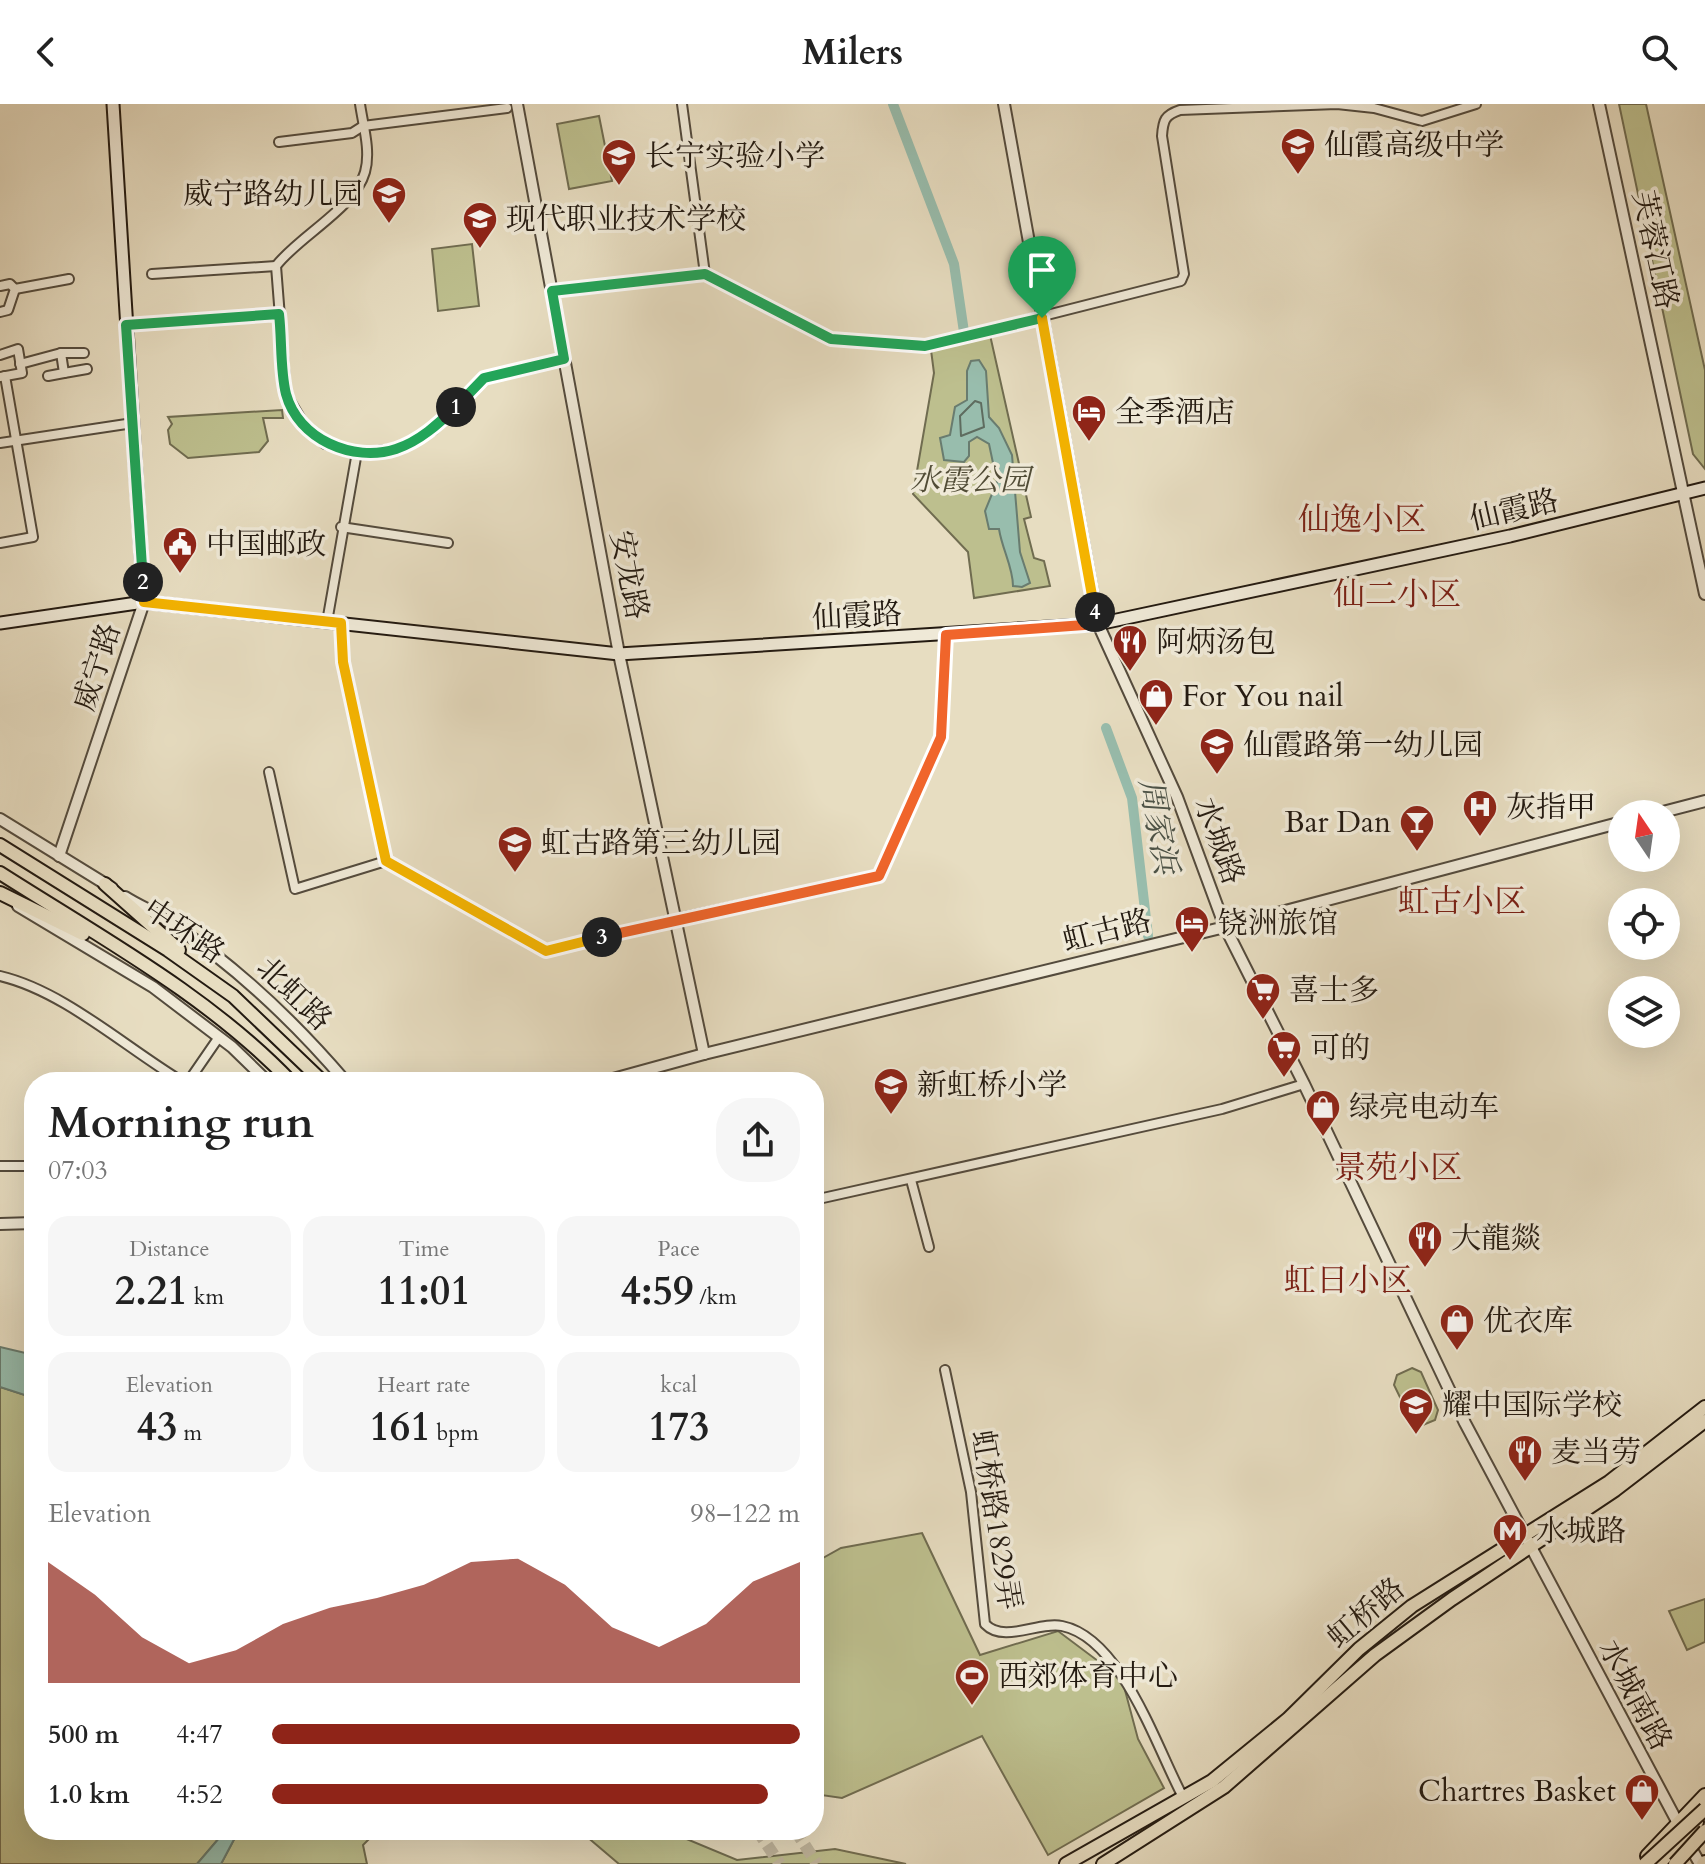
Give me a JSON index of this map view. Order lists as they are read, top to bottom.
{
  "streets": {
    "main road": [
      "仙霞路",
      "威宁路",
      "中环路",
      "虹桥路"
    ],
    "street": [
      "芙蓉江路",
      "安龙路",
      "水城路",
      "虹古路",
      "北虹路",
      "虹桥路1829弄",
      "水城南路"
    ]
  },
  "crossings": [
    ["芙蓉江路", "仙霞路"],
    ["仙霞路", "安龙路"],
    ["仙霞路", "威宁路"],
    ["仙霞路", "水城路"],
    ["安龙路", "虹古路"],
    ["威宁路", "北虹路"],
    ["水城路", "虹古路"],
    ["水城路", "虹桥路"],
    ["水城路", "水城南路"],
    ["虹桥路1829弄", "虹桥路"],
    ["虹桥路", "水城南路"]
  ],
  "districts": [
    "仙逸小区",
    "仙二小区",
    "虹古小区",
    "景苑小区",
    "虹日小区"
  ],
  "water": ["周家浜"],
  "parks": ["水霞公园"],
  "places": {
    "school or university": [
      "仙霞高级中学",
      "长宁实验小学",
      "威宁路幼儿园",
      "现代职业技术学校",
      "仙霞路第一幼儿园",
      "虹古路第三幼儿园",
      "新虹桥小学",
      "耀中国际学校"
    ],
    "hotel": ["全季酒店", "铙洲旅馆"],
    "public building": ["中国邮政"],
    "restaurant": ["阿炳汤包", "大龍燚", "麦当劳"],
    "shop": [
      "For You nail",
      "绿亮电动车",
      "优衣库",
      "Chartres Basket"
    ],
    "hospital": ["灰指甲"],
    "bar": ["Bar Dan"],
    "supermarket": ["喜士多", "可的"],
    "metro station": ["水城路"],
    "sports": ["西郊体育中心"]
  },
  "north": "top",
  "page": {
    "header": "Milers",
    "pins": [
      "1",
      "2",
      "4",
      "3"
    ],
    "heading": ["Morning run", "07:03"],
    "stats": [
      ["Distance", "2.21 km"],
      ["Time", "11:01"],
      ["Pace", "4:59 /km"],
      ["Elevation", "43 m"],
      ["Heart rate", "161 bpm"],
      ["kcal", "173"]
    ],
    "chart": ["Elevation", "98–122 m"],
    "list": [
      {
        "name": "500 m",
        "note": "4:47"
      },
      {
        "name": "1.0 km",
        "note": "4:52"
      }
    ]
  }
}
